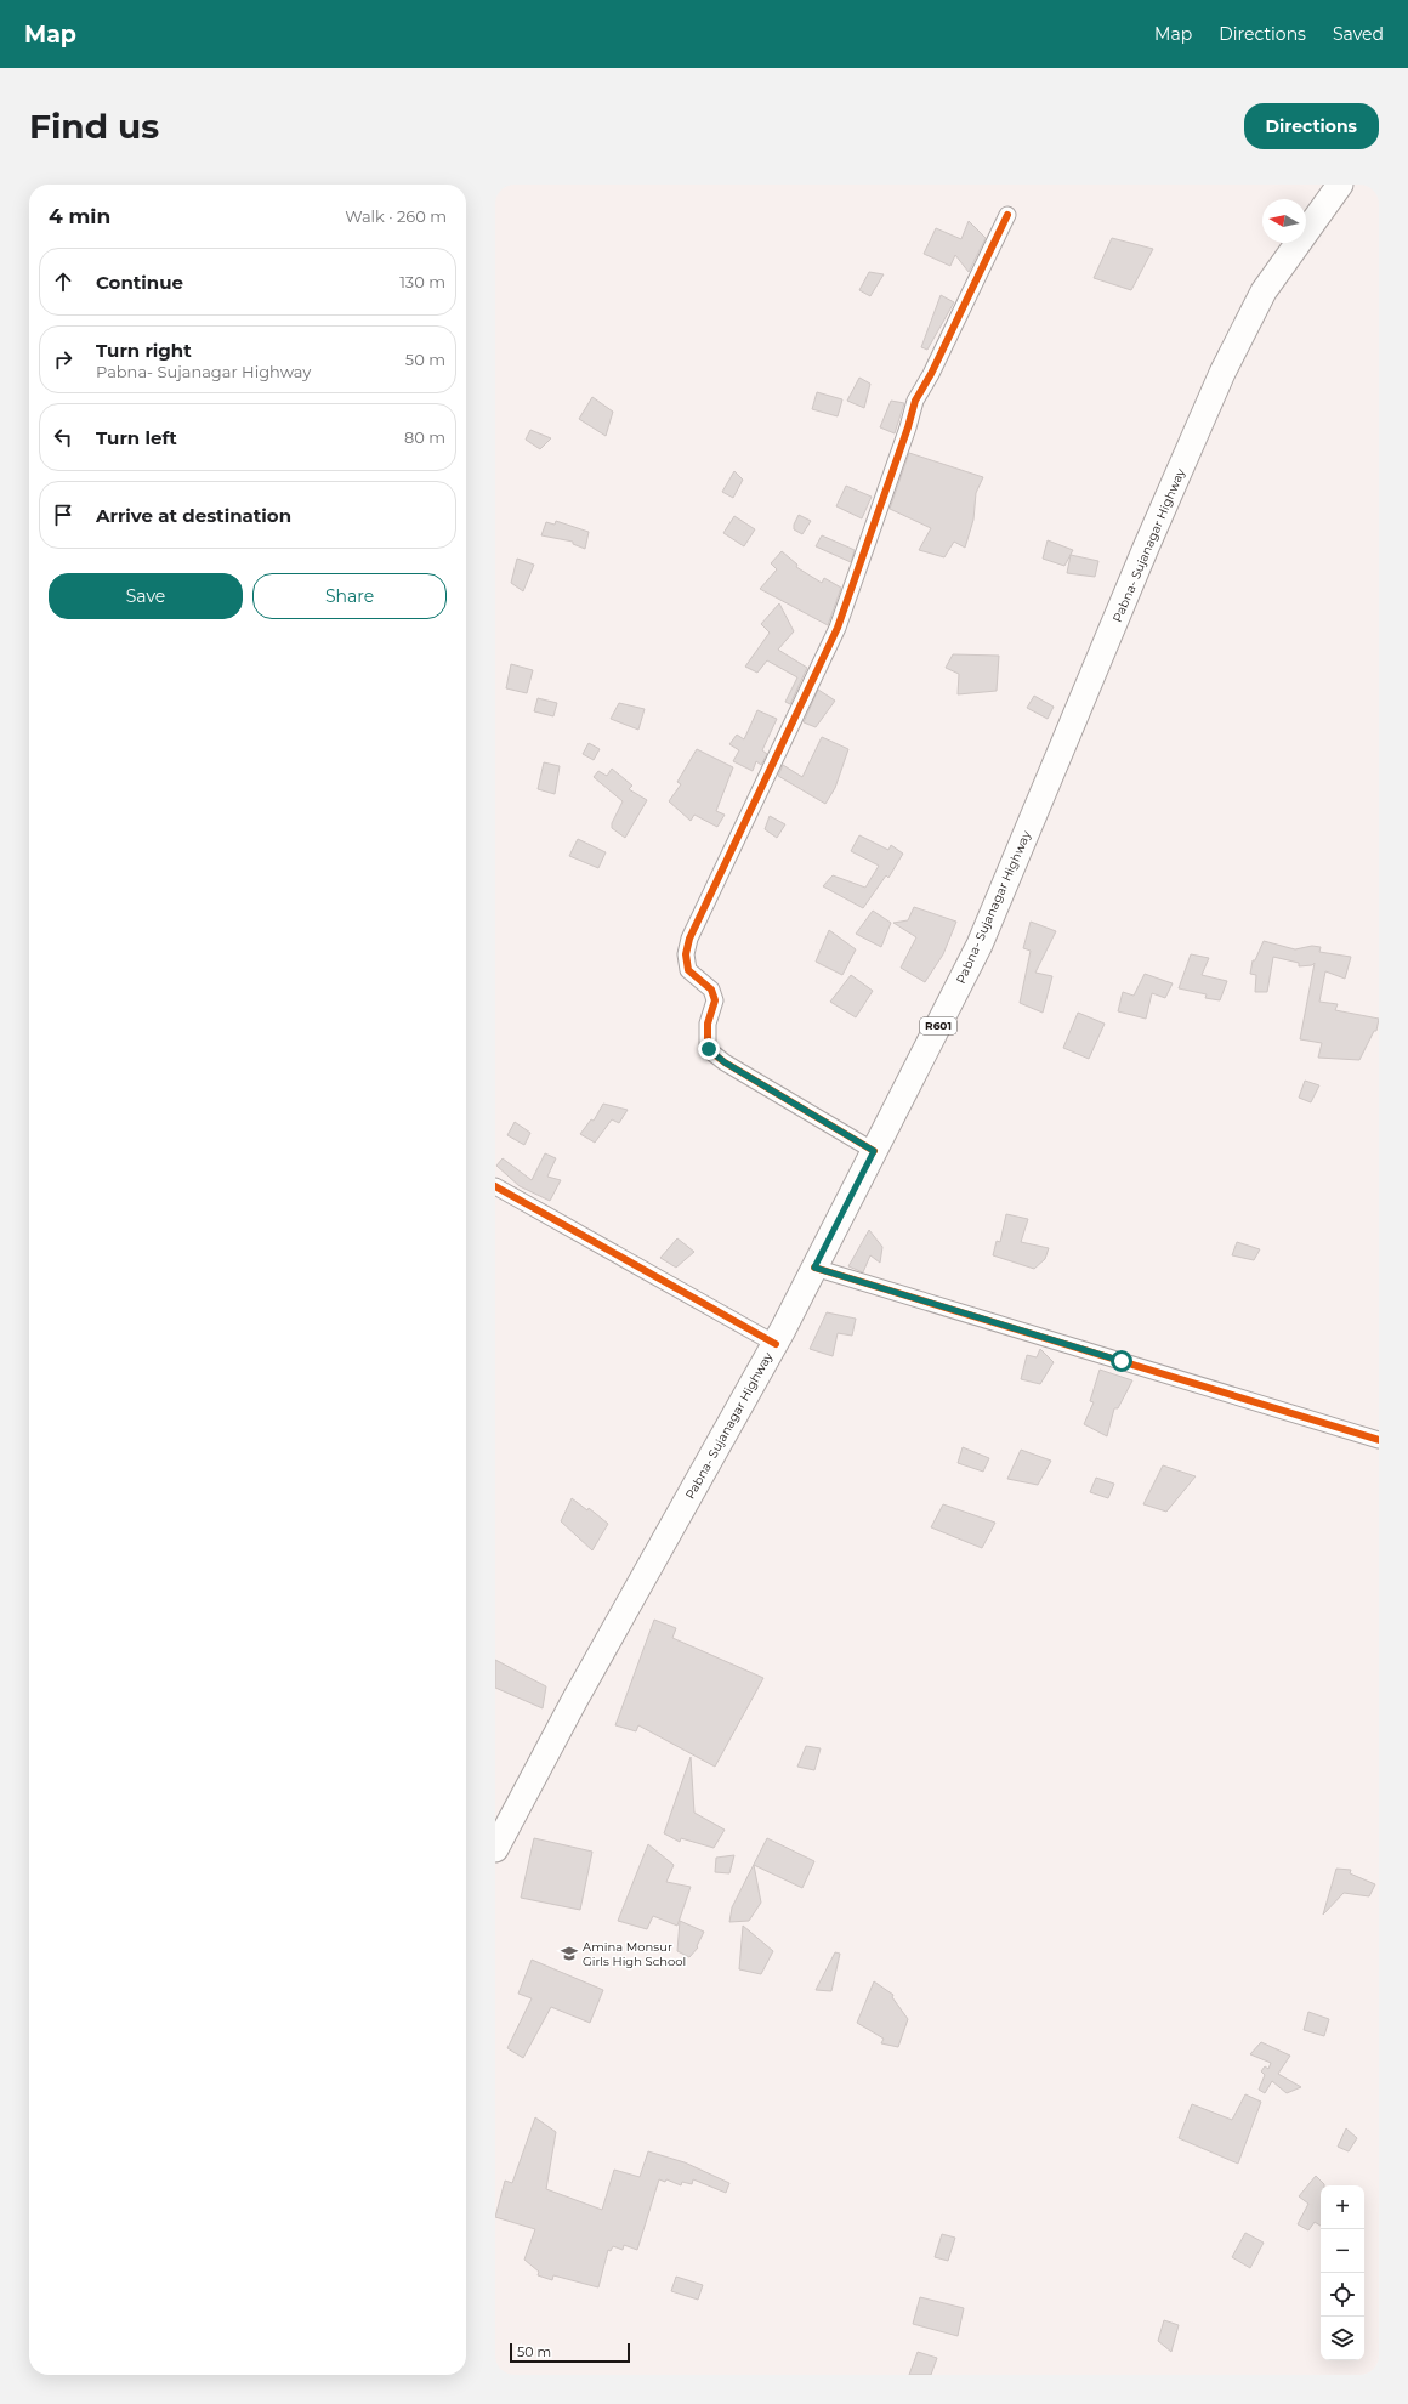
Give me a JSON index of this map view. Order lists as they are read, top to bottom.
{
  "streets": {
    "main road": ["Pabna- Sujanagar Highway", "R601"]
  },
  "places": {
    "school or university": ["Amina Monsur Girls High School"]
  },
  "scale_bar": "50 m",
  "north": "left",
  "page": {
    "header": "Map",
    "nav": ["Map", "Directions", "Saved"],
    "buttons": [
      "Directions",
      ["Save", "Share"]
    ],
    "title": "Find us",
    "heading": ["4 min", "Walk · 260 m"],
    "list": [
      ["Continue", "130 m"],
      ["Turn right", "Pabna- Sujanagar Highway", "50 m"],
      ["Turn left", "80 m"],
      "Arrive at destination"
    ],
    "map_buttons": ["+", "−"],
    "scale": "50 m"
  }
}
